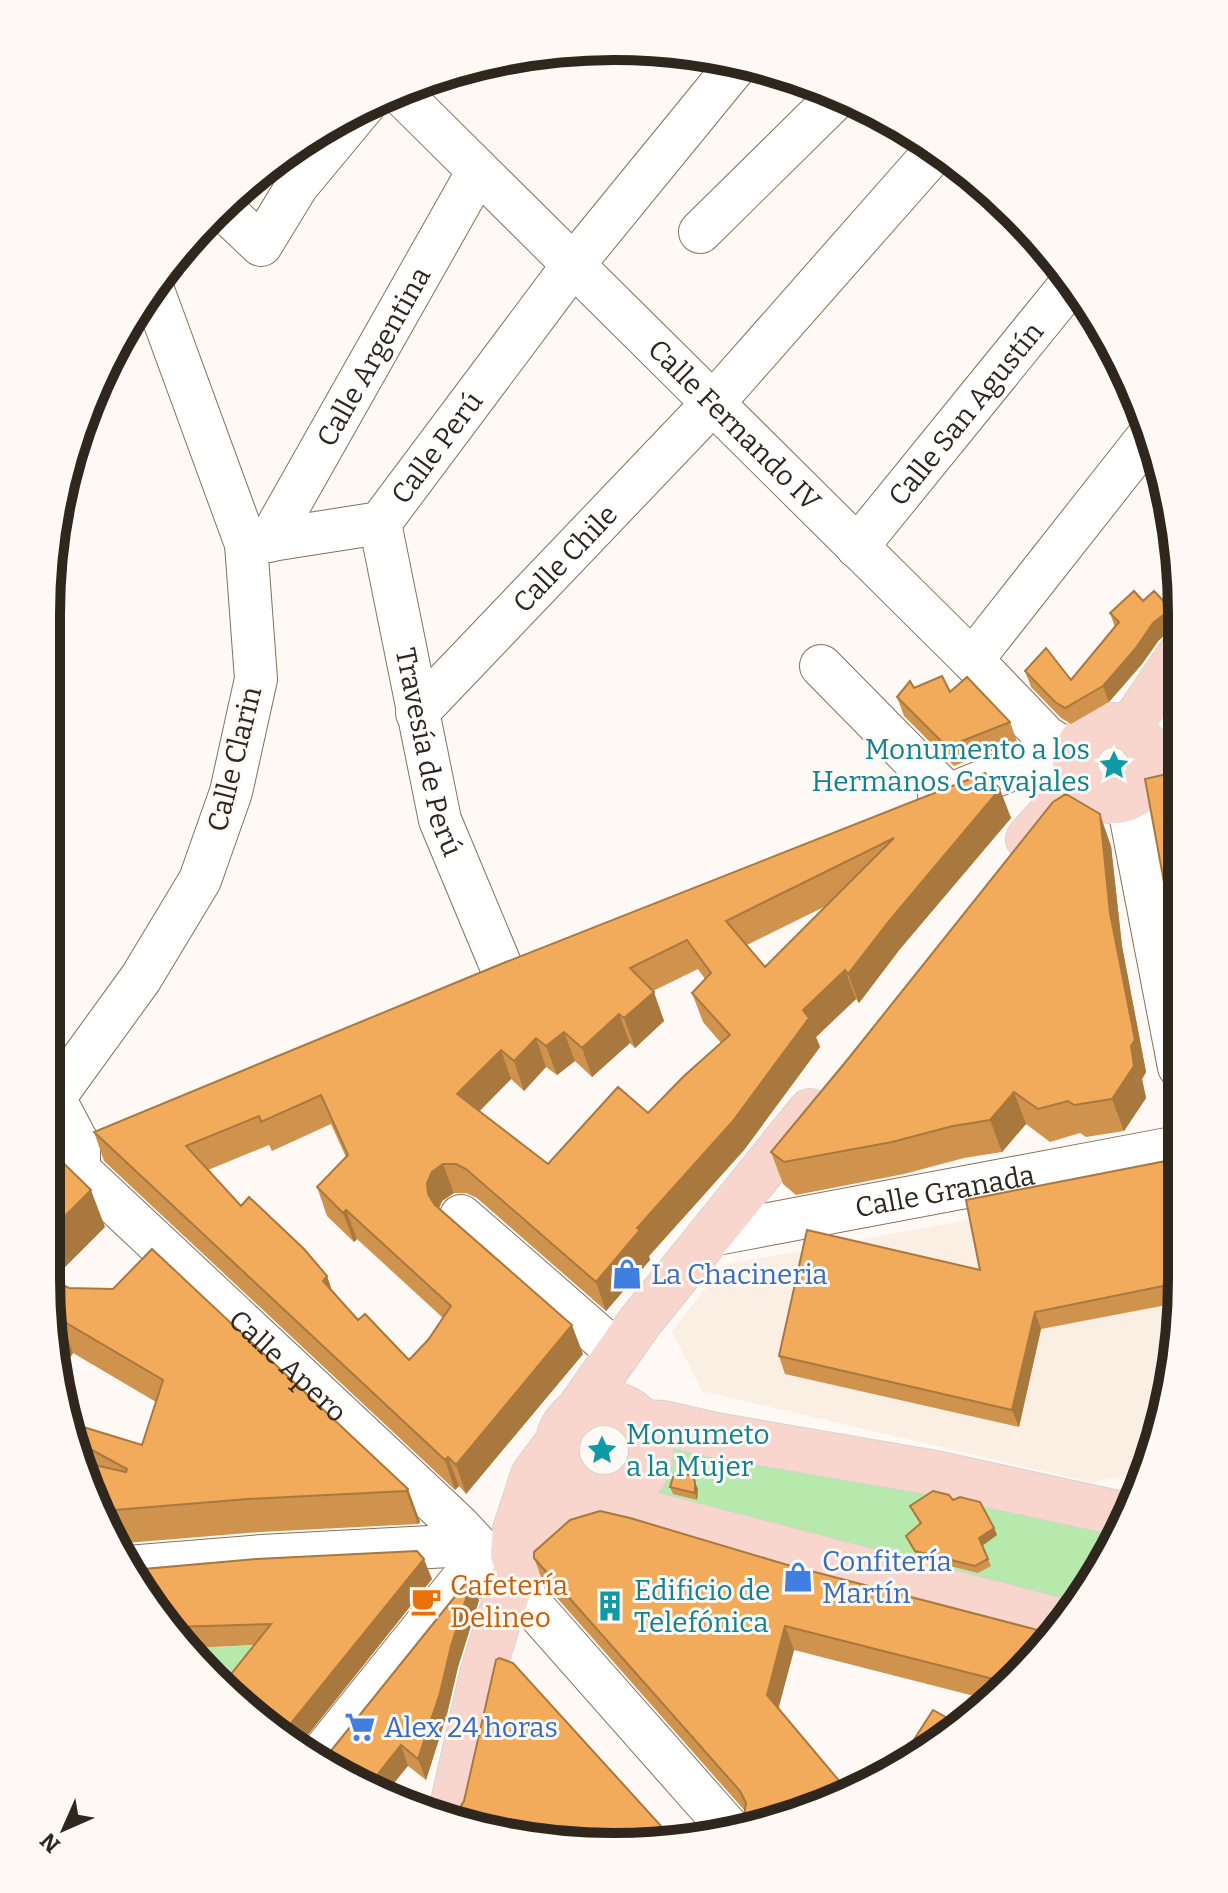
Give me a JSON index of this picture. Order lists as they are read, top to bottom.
{
  "streets": {
    "street": [
      "Calle Argentina",
      "Calle San Agustín",
      "Calle Fernando IV",
      "Calle Perú",
      "Calle Chile",
      "Travesía de Perú",
      "Calle Clarin",
      "Calle Granada",
      "Calle Apero"
    ]
  },
  "crossings": [
    ["Calle Argentina", "Calle Fernando IV"],
    ["Calle Argentina", "Calle Perú"],
    ["Calle Argentina", "Calle Clarin"],
    ["Calle San Agustín", "Calle Fernando IV"],
    ["Calle Fernando IV", "Calle Perú"],
    ["Calle Fernando IV", "Calle Chile"],
    ["Calle Perú", "Travesía de Perú"],
    ["Calle Perú", "Calle Clarin"],
    ["Calle Chile", "Travesía de Perú"],
    ["Calle Clarin", "Calle Apero"]
  ],
  "places": {
    "place": ["Monumento a los Hermanos Carvajales", "Monumeto a la Mujer"],
    "shop": ["La Chacineria", "Confitería Martín"],
    "cafe": ["Cafetería Delineo"],
    "building": ["Edificio de Telefónica"],
    "supermarket": ["Alex 24 horas"]
  },
  "north": "bottom left"
}
